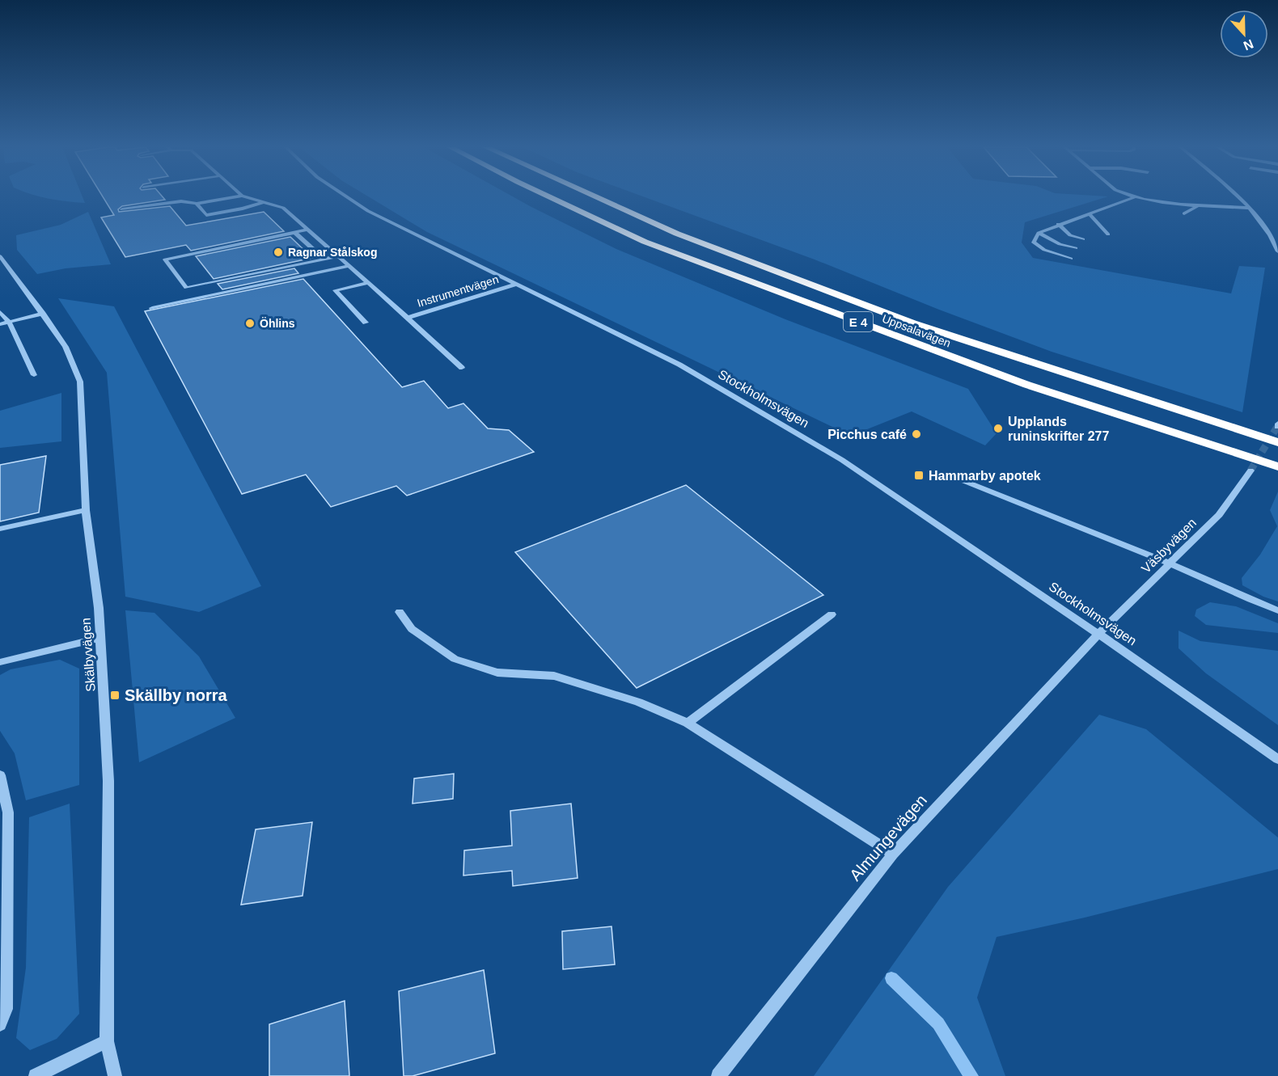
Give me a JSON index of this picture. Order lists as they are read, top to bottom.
{
  "streets": {
    "highway": ["E 4", "Uppsalavägen"],
    "street": [
      "Instrumentvägen",
      "Stockholmsvägen",
      "Väsbyvägen",
      "Skälbyvägen",
      "Almungevägen"
    ]
  },
  "crossings": [
    ["Instrumentvägen", "Stockholmsvägen"],
    ["Stockholmsvägen", "Väsbyvägen"],
    ["Stockholmsvägen", "Almungevägen"],
    ["Väsbyvägen", "Almungevägen"]
  ],
  "places": {
    "other": [
      "Ragnar Stålskog",
      "Öhlins",
      "Upplands runinskrifter 277",
      "Picchus café"
    ],
    "transit": ["Hammarby apotek", "Skällby norra"]
  },
  "north": "bottom"
}
